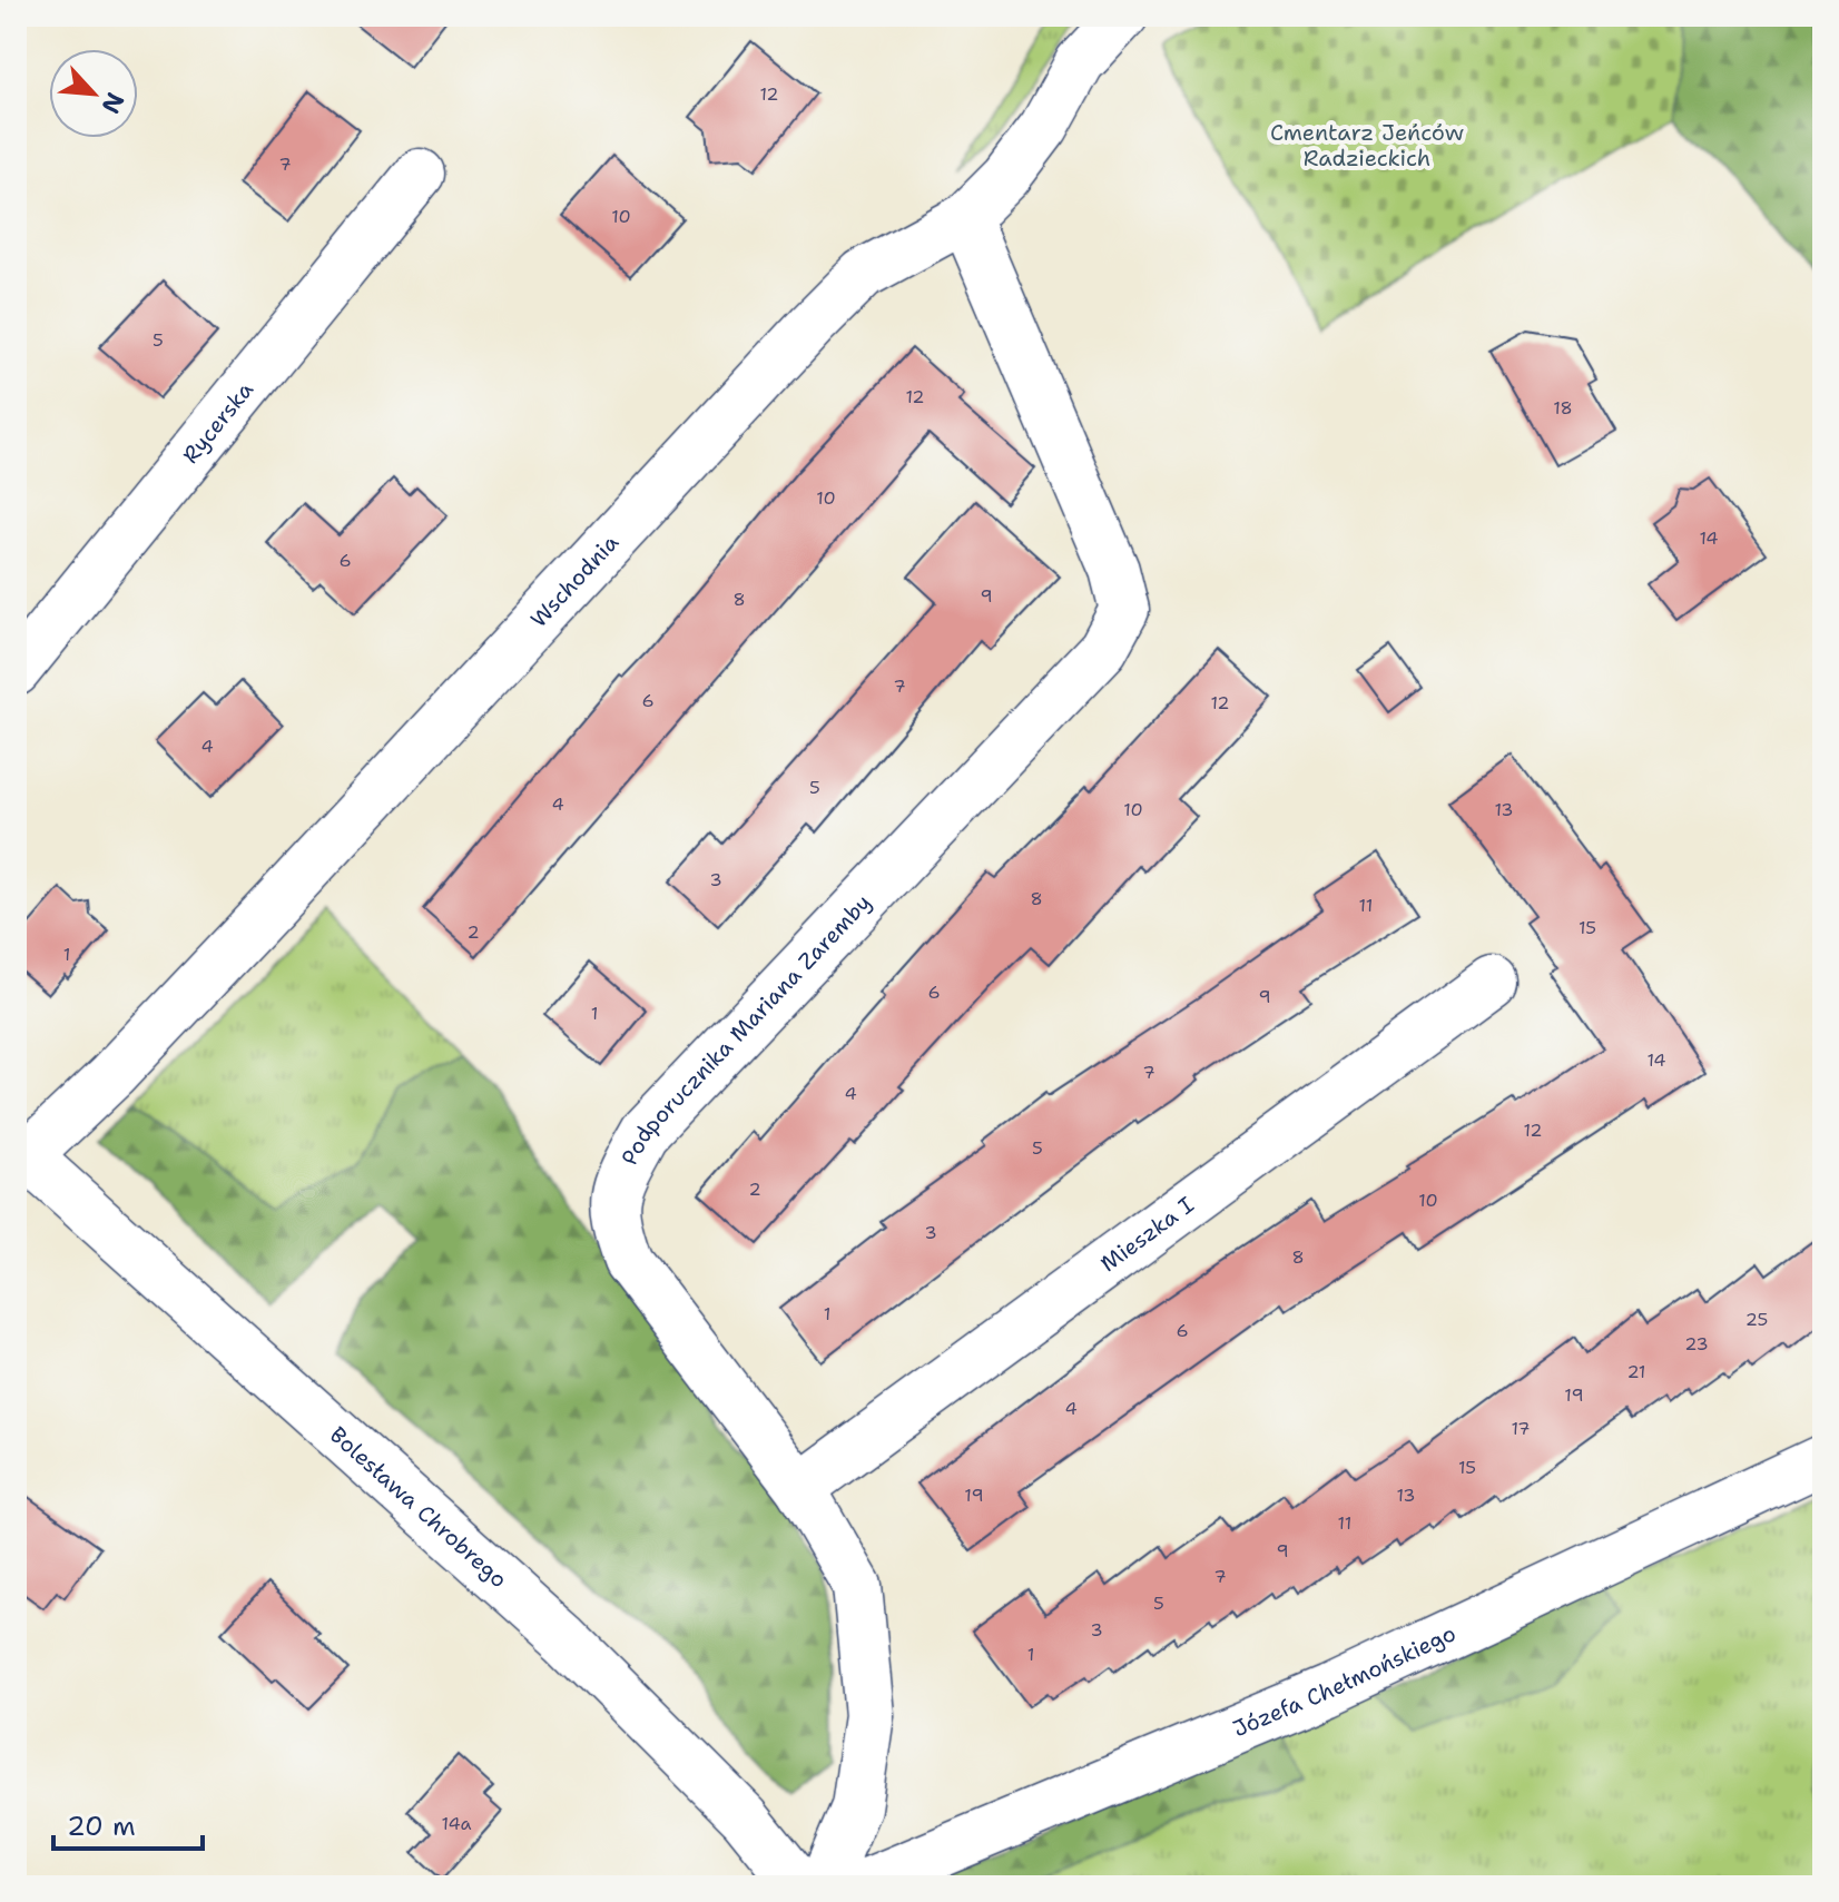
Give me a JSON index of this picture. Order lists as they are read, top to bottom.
{
  "streets": {
    "street": [
      "Rycerska",
      "Wschodnia",
      "Podporucznika Mariana Zaremby",
      "Mieszka I",
      "Bolesława Chrobrego",
      "Józefa Chełmońskiego"
    ]
  },
  "crossings": [
    ["Wschodnia", "Podporucznika Mariana Zaremby"],
    ["Wschodnia", "Bolesława Chrobrego"],
    ["Podporucznika Mariana Zaremby", "Mieszka I"]
  ],
  "parks": ["Cmentarz Jeńców Radzieckich"],
  "house_numbers": [
    "12",
    "7",
    "10",
    "5",
    "12",
    "18",
    "10",
    "14",
    "6",
    "9",
    "8",
    "7",
    "6",
    "12",
    "4",
    "5",
    "4",
    "10",
    "13",
    "3",
    "8",
    "11",
    "15",
    "2",
    "1",
    "6",
    "9",
    "1",
    "14",
    "7",
    "4",
    "12",
    "5",
    "2",
    "10",
    "3",
    "8",
    "1",
    "25",
    "6",
    "23",
    "21",
    "19",
    "4",
    "17",
    "15",
    "19",
    "13",
    "11",
    "9",
    "7",
    "5",
    "3",
    "1",
    "14a"
  ],
  "scale_bar": "20 m",
  "north": "bottom right"
}
